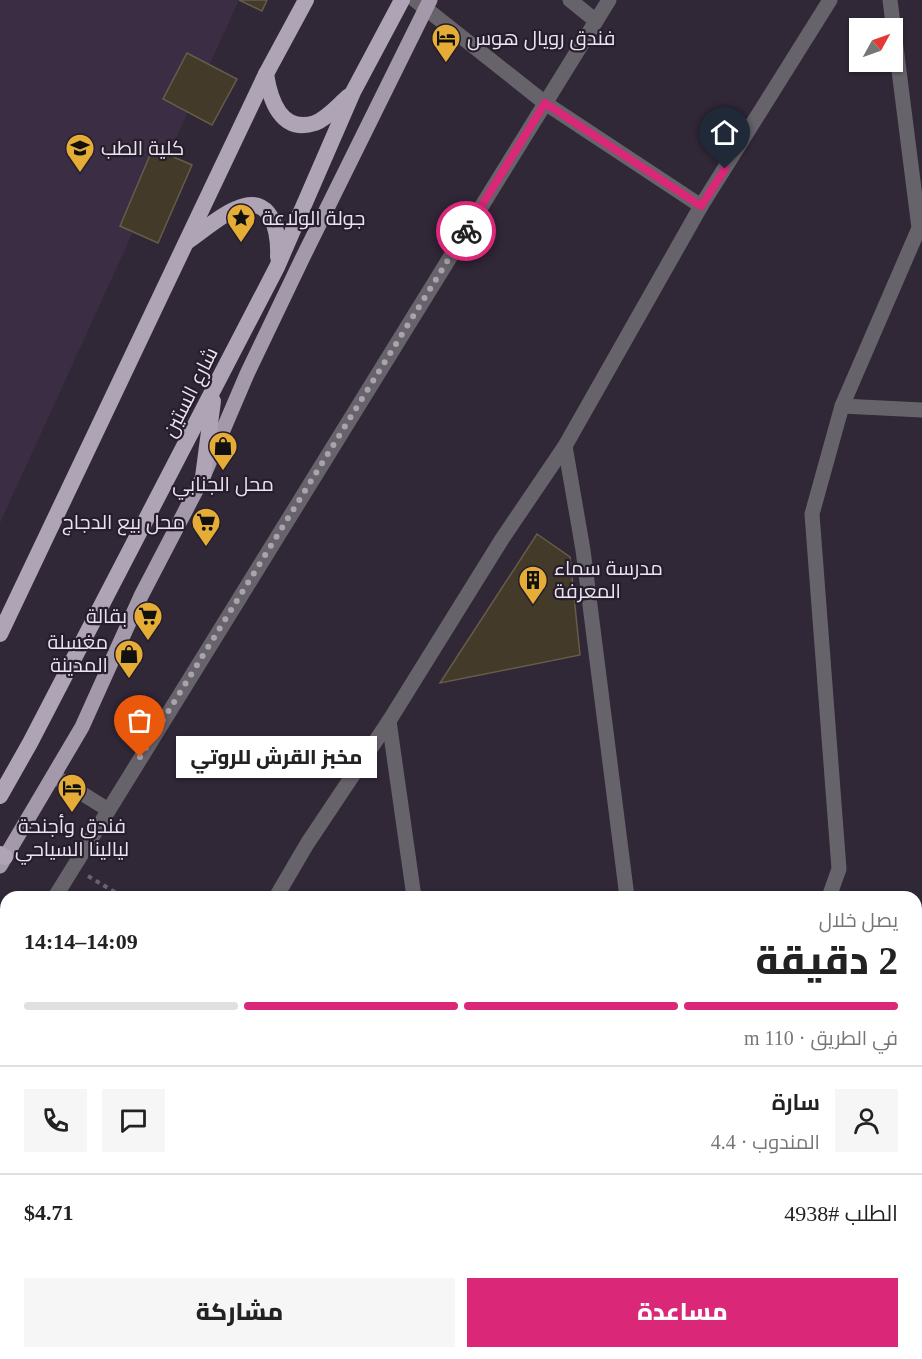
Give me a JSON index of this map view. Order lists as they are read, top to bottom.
{
  "streets": {
    "highway": ["شارع الستين"]
  },
  "places": {
    "hotel": ["فندق رويال هوس", "فندق وأجنحة ليالينا السياحي"],
    "school or university": ["كلية الطب"],
    "place": ["جولة الولاعة"],
    "shop": ["محل الجنابي", "مغسلة المدينة"],
    "supermarket": ["محل بيع الدجاج", "بقالة"],
    "building": ["مدرسة سماء المعرفة"],
    "other": ["مخبز القرش للروتي"]
  },
  "north": "top right",
  "page": {
    "bubble": "مخبز القرش للروتي",
    "heading": ["2 دقيقة", "يصل خلال", "14:09–14:14"],
    "panel": [
      "سارة",
      "المندوب · 4.4",
      "الطلب #4938",
      "$4.71"
    ],
    "bar": "في الطريق · 110 m",
    "buttons": ["مساعدة", "مشاركة"]
  }
}
